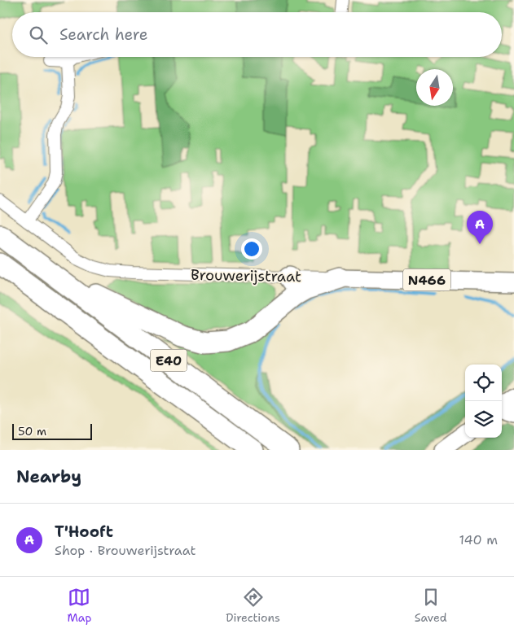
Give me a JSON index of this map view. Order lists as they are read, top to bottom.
{
  "streets": {
    "highway": ["E40"],
    "main road": ["N466"],
    "street": ["Brouwerijstraat"]
  },
  "scale_bar": "50 m",
  "north": "bottom",
  "page": {
    "search": "Search here",
    "pins": "A",
    "scale": "50 m",
    "heading": "Nearby",
    "list": [
      {
        "mark": "A",
        "name": "T'Hooft",
        "note": "Shop · Brouwerijstraat",
        "value": "140 m"
      }
    ],
    "nav": ["Map", "Directions", "Saved"]
  }
}
